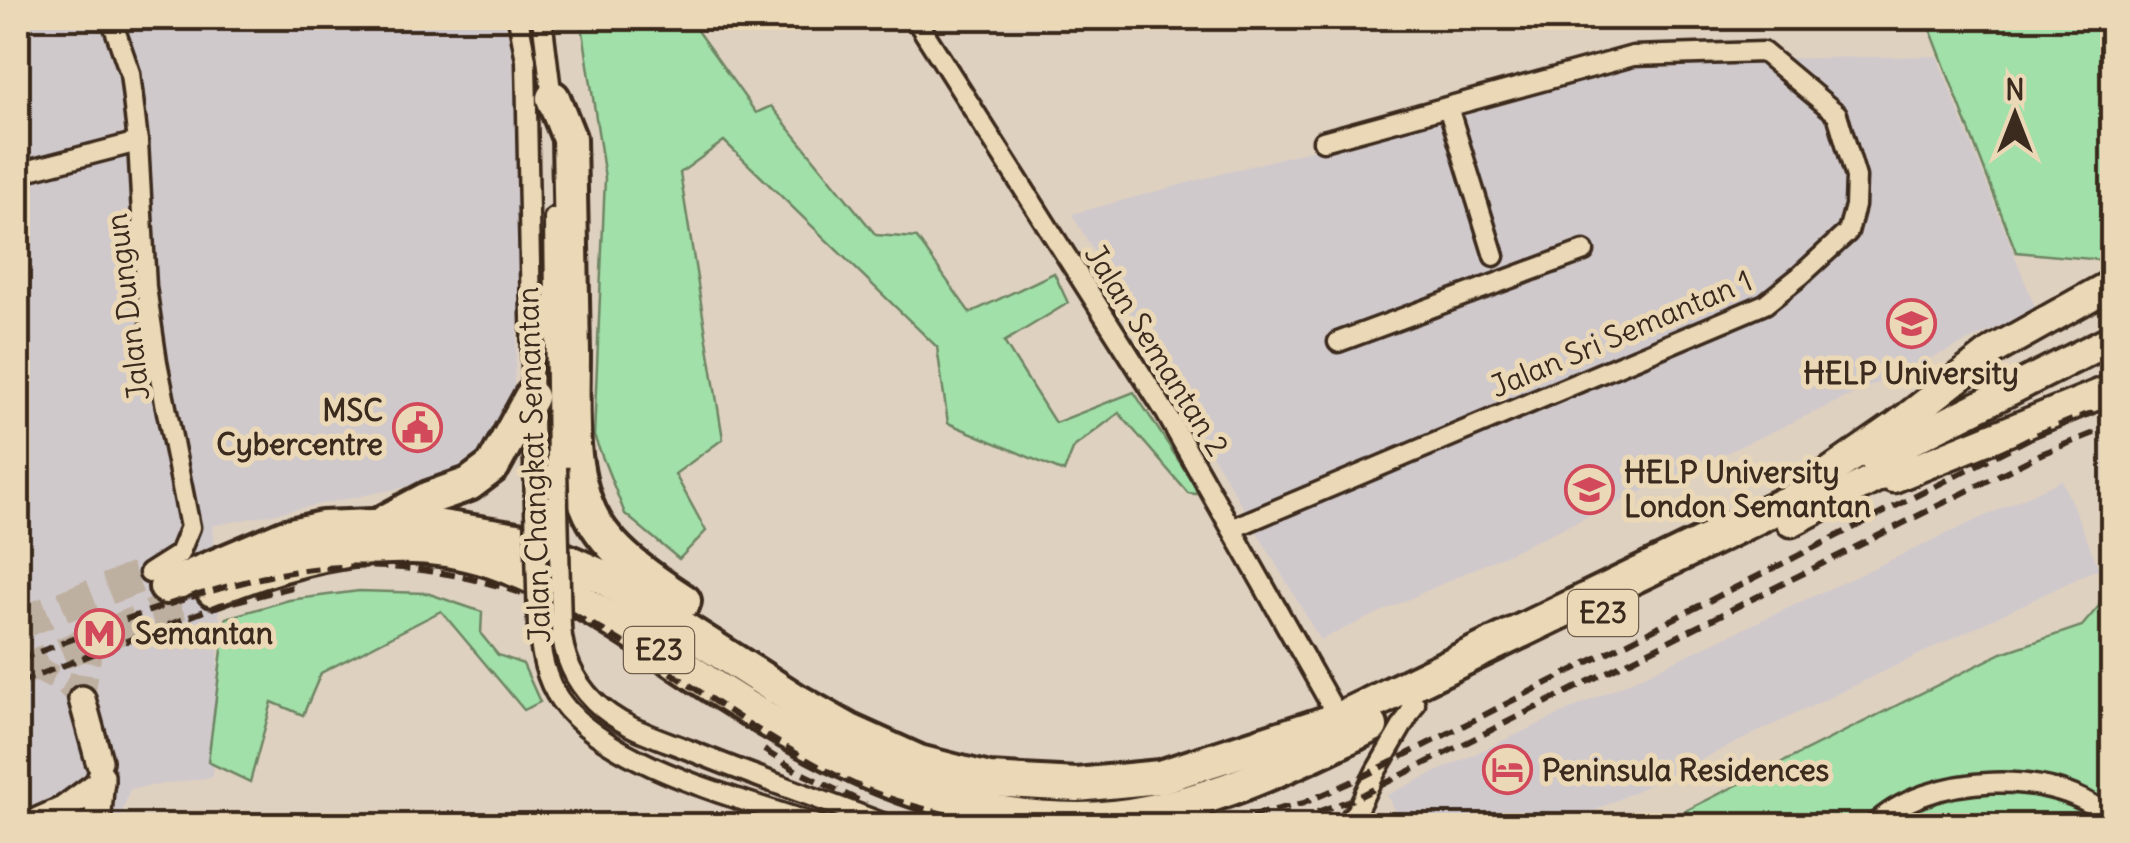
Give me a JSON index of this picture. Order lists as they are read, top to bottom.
{
  "streets": {
    "highway": ["E23"],
    "street": [
      "Jalan Dungun",
      "Jalan Sri Semantan 1",
      "Jalan Semantan 2",
      "Jalan Changkat Semantan"
    ]
  },
  "crossings": [
    ["Jalan Dungun", "E23"],
    ["Jalan Sri Semantan 1", "Jalan Semantan 2"],
    ["Jalan Semantan 2", "E23"]
  ],
  "places": {
    "school or university": ["HELP University", "HELP University London Semantan"],
    "public building": ["MSC Cybercentre"],
    "metro station": ["Semantan"],
    "hotel": ["Peninsula Residences"]
  },
  "north": "top"
}
